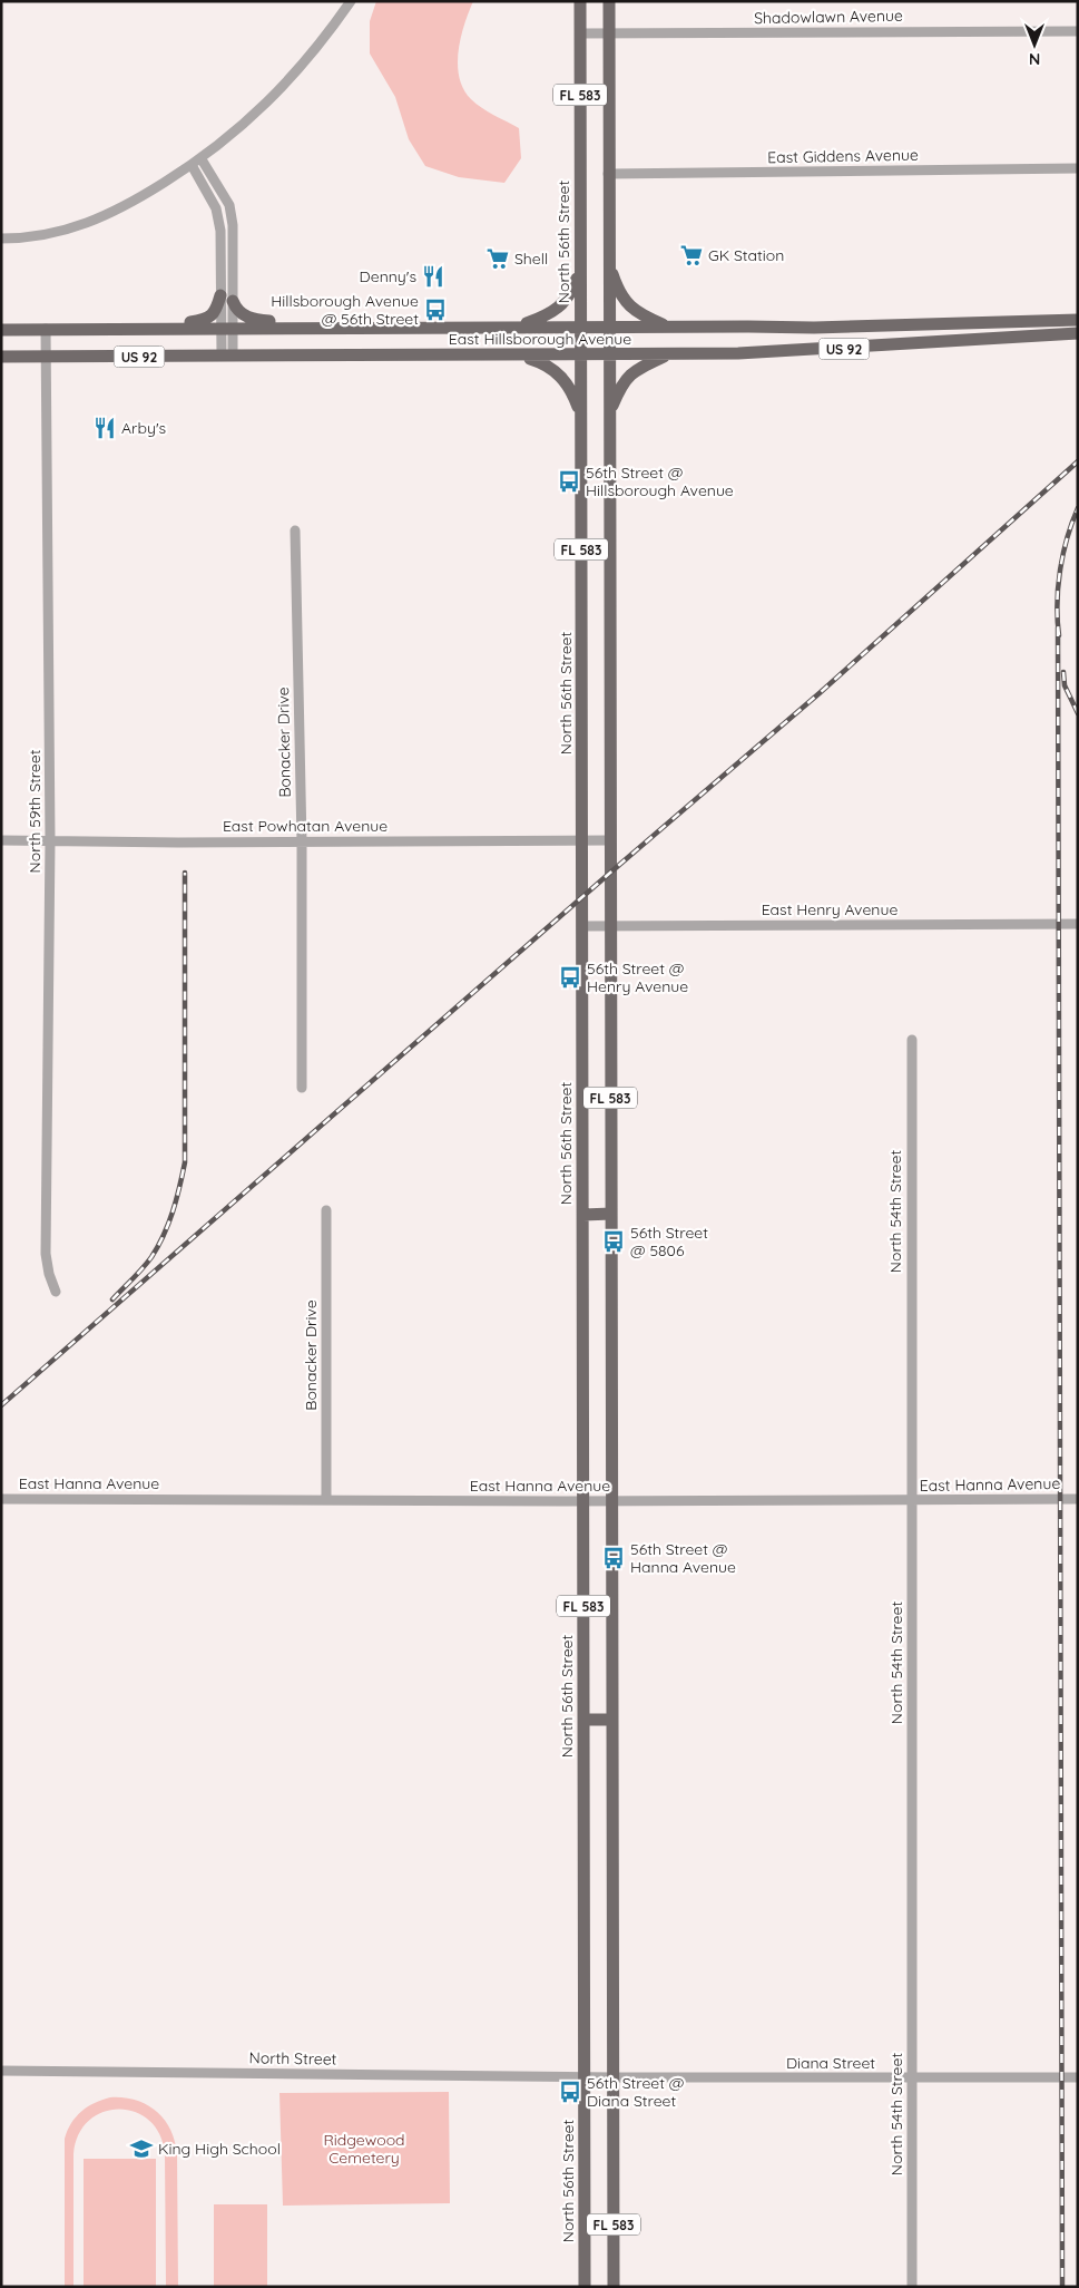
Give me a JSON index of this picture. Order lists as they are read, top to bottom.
{
  "streets": {
    "main road": [
      "FL 583",
      "North 56th Street",
      "East Hillsborough Avenue",
      "US 92"
    ],
    "street": [
      "Shadowlawn Avenue",
      "East Giddens Avenue",
      "Bonacker Drive",
      "North 59th Street",
      "East Powhatan Avenue",
      "East Henry Avenue",
      "North 54th Street",
      "East Hanna Avenue",
      "North Street",
      "Diana Street"
    ]
  },
  "crossings": [
    ["Shadowlawn Avenue", "FL 583"],
    ["Shadowlawn Avenue", "North 56th Street"],
    ["FL 583", "East Giddens Avenue"],
    ["FL 583", "East Hillsborough Avenue"],
    ["FL 583", "East Powhatan Avenue"],
    ["FL 583", "East Henry Avenue"],
    ["FL 583", "East Hanna Avenue"],
    ["FL 583", "Diana Street"],
    ["North 56th Street", "East Hillsborough Avenue"],
    ["North 56th Street", "East Powhatan Avenue"],
    ["North 56th Street", "East Henry Avenue"],
    ["North 56th Street", "East Hanna Avenue"],
    ["North 56th Street", "North Street"],
    ["North 56th Street", "Diana Street"],
    ["East Hillsborough Avenue", "North 59th Street"],
    ["Bonacker Drive", "East Powhatan Avenue"],
    ["Bonacker Drive", "East Hanna Avenue"],
    ["North 59th Street", "East Powhatan Avenue"],
    ["North 54th Street", "East Hanna Avenue"],
    ["North 54th Street", "Diana Street"],
    ["North Street", "Diana Street"]
  ],
  "parks": ["Ridgewood Cemetery"],
  "places": {
    "supermarket": ["GK Station", "Shell"],
    "restaurant": ["Denny's", "Arby's"],
    "bus stop": [
      "Hillsborough Avenue @ 56th Street",
      "56th Street @ Hillsborough Avenue",
      "56th Street @ Henry Avenue",
      "56th Street @ 5806",
      "56th Street @ Hanna Avenue",
      "56th Street @ Diana Street"
    ],
    "school or university": ["King High School"]
  },
  "north": "bottom"
}
